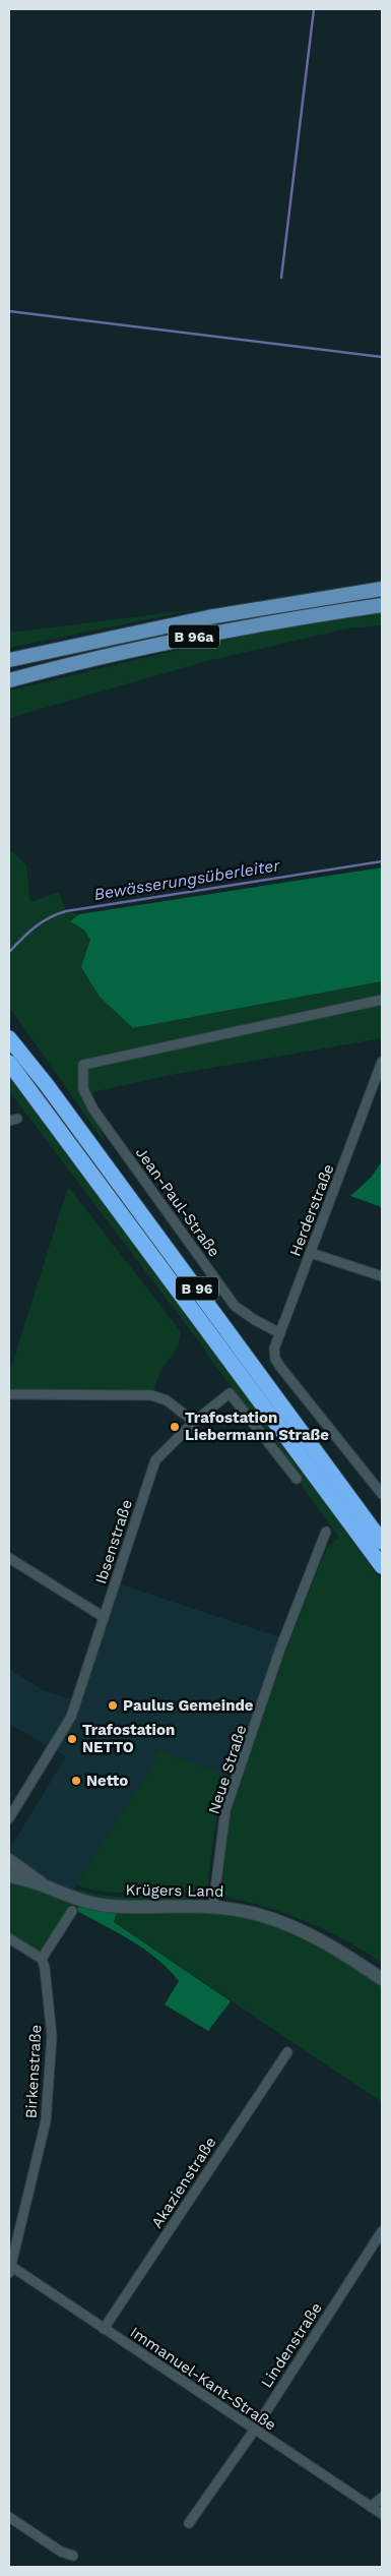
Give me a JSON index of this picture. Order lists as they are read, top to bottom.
{
  "streets": {
    "highway": ["B 96"],
    "main road": ["B 96a"],
    "street": [
      "Jean-Paul-Straße",
      "Herderstraße",
      "Ibsenstraße",
      "Neue Straße",
      "Krügers Land",
      "Birkenstraße",
      "Akazienstraße",
      "Lindenstraße",
      "Immanuel-Kant-Straße"
    ]
  },
  "crossings": [
    ["Jean-Paul-Straße", "Herderstraße"],
    ["Neue Straße", "Krügers Land"],
    ["Birkenstraße", "Immanuel-Kant-Straße"],
    ["Akazienstraße", "Immanuel-Kant-Straße"],
    ["Lindenstraße", "Immanuel-Kant-Straße"]
  ],
  "water": ["Bewässerungsüberleiter"],
  "places": [
    "Trafostation Liebermann Straße",
    "Paulus Gemeinde",
    "Trafostation NETTO",
    "Netto"
  ]
}
